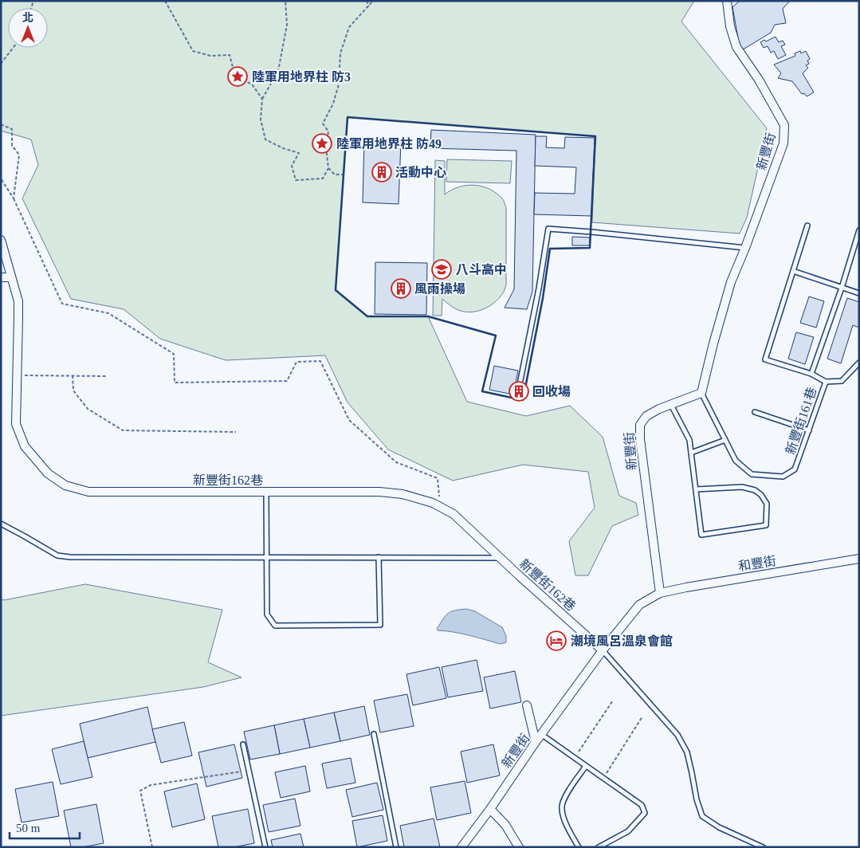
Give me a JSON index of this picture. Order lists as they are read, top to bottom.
{
  "streets": {
    "street": ["新豐街", "新豐街162巷", "和豐街"],
    "lane": ["新豐街161巷"]
  },
  "crossings": [
    ["新豐街", "新豐街161巷"],
    ["新豐街", "新豐街162巷"],
    ["新豐街", "和豐街"]
  ],
  "places": {
    "place": ["陸軍用地界柱 防3", "陸軍用地界柱 防49"],
    "building": ["活動中心", "風雨操場", "回收場"],
    "school or university": ["八斗高中"],
    "hotel": ["潮境風呂溫泉會館"]
  },
  "scale_bar": "50 m",
  "north": "top"
}
